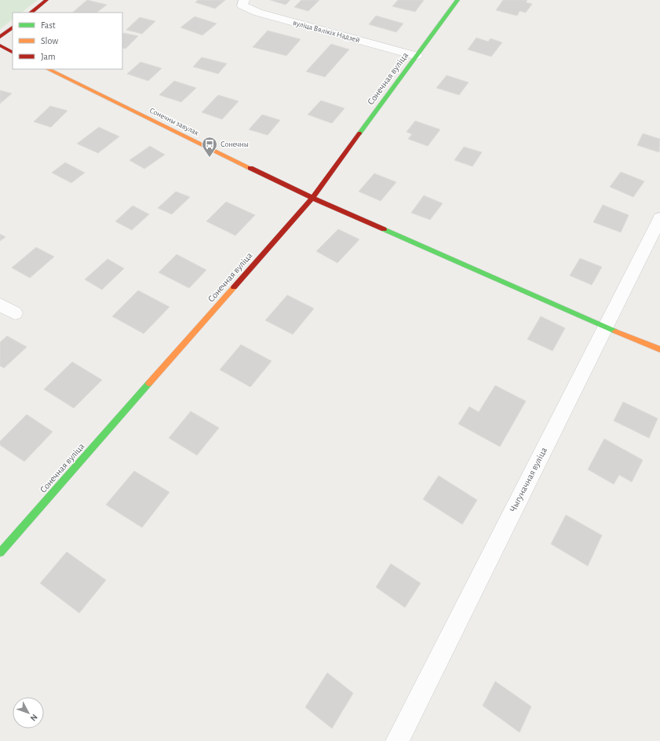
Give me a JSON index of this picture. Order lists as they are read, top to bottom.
{
  "streets": {
    "street": [
      "вуліца Вялікіх Надзей",
      "Сонечная вуліца",
      "Сонечны завулак",
      "Чыгуначная вуліца"
    ]
  },
  "crossings": [
    ["вуліца Вялікіх Надзей", "Сонечная вуліца"],
    ["Сонечная вуліца", "Сонечны завулак"],
    ["Сонечны завулак", "Чыгуначная вуліца"]
  ],
  "places": {
    "bus stop": ["Сонечны"]
  },
  "legend": ["Fast", "Slow", "Jam"],
  "north": "bottom right"
}
